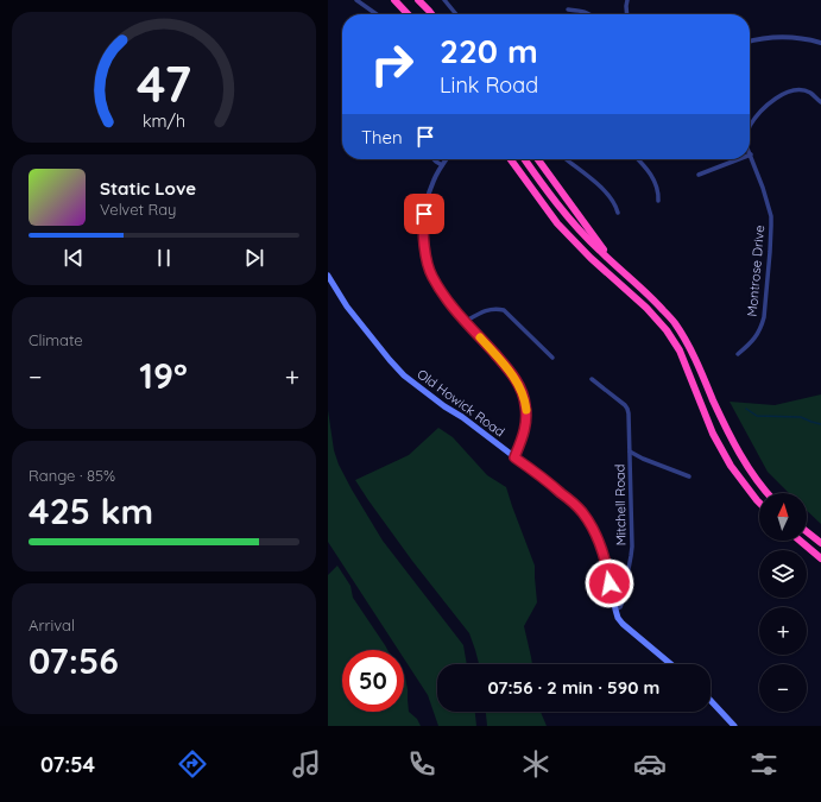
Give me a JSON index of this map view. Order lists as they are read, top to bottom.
{
  "streets": {
    "main road": ["Old Howick Road"],
    "street": ["Montrose Drive", "Mitchell Road"]
  },
  "crossings": [
    ["Old Howick Road", "Mitchell Road"]
  ],
  "north": "top",
  "page": {
    "turn": ["220 m", "Link Road"],
    "then": "Then",
    "song": ["Static Love", "Velvet Ray"],
    "tile": [
      "Climate",
      ["Range · 85%", "425 km"],
      ["Arrival", "07:56"]
    ],
    "heat": ["−", "19°", "+"],
    "map_buttons": ["+", "−"],
    "limit": "50",
    "trip": "07:56 · 2 min · 590 m",
    "tabs": "07:54",
    "gauge": ["47", "km/h"]
  }
}
